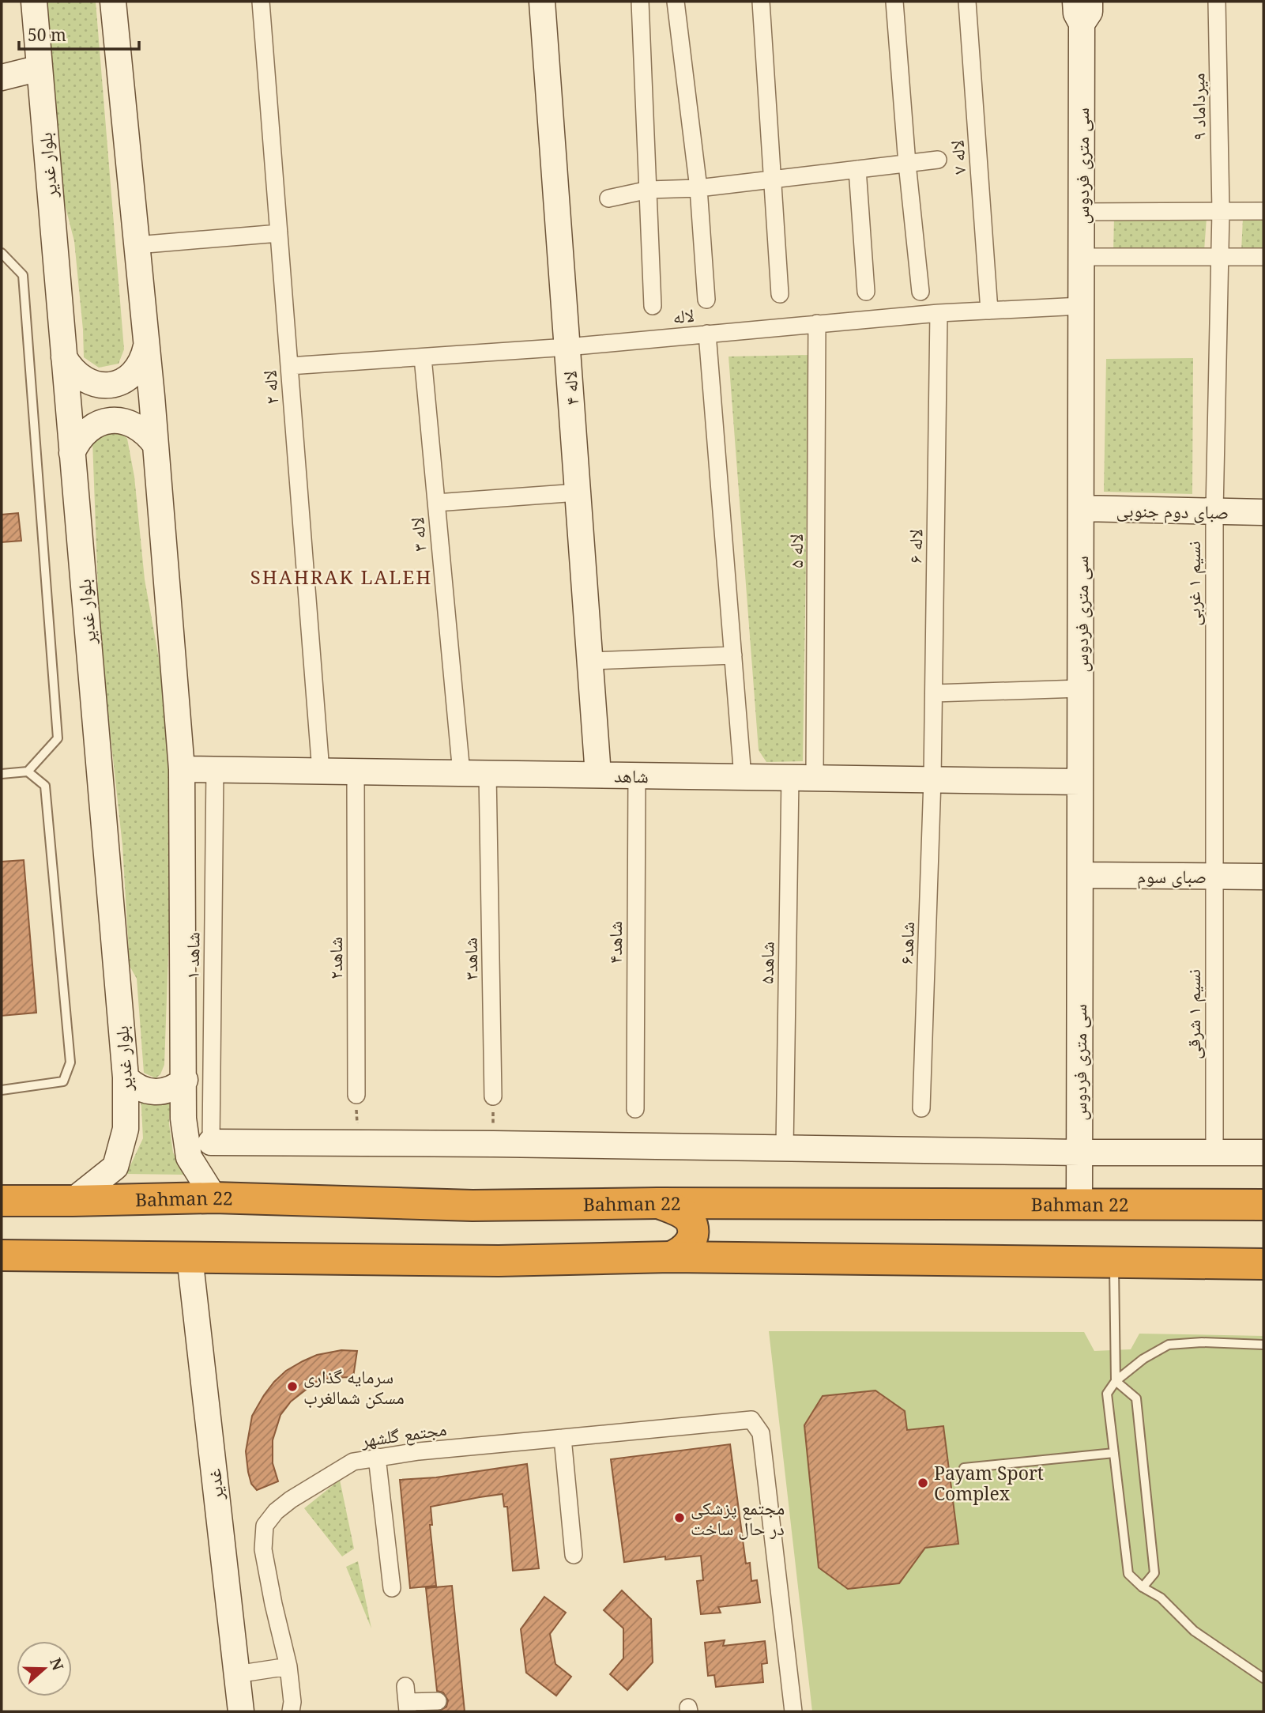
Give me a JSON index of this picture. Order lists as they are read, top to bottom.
{
  "streets": {
    "highway": ["Bahman 22"],
    "main road": [
      "بلوار غدیر",
      "سی متری فردوس",
      "لاله ۴",
      "صبای دوم جنوبی",
      "شاهد",
      "صبای سوم",
      "غدیر"
    ],
    "street": [
      "میرداماد ۹",
      "لاله ۷",
      "لاله",
      "لاله ۲",
      "لاله ۳",
      "لاله ۶",
      "لاله ۵",
      "نسیم ۱ غربی",
      "شاهد۴",
      "شاهد۶",
      "شاهد ۱",
      "شاهد۲",
      "شاهد۳",
      "شاهد۵",
      "نسیم ۱ شرقی",
      "مجتمع گلشهر"
    ]
  },
  "crossings": [
    ["میرداماد ۹", "نسیم ۱ غربی"],
    ["لاله ۷", "لاله"],
    ["بلوار غدیر", "Bahman 22"],
    ["سی متری فردوس", "لاله"],
    ["سی متری فردوس", "صبای دوم جنوبی"],
    ["سی متری فردوس", "شاهد"],
    ["سی متری فردوس", "صبای سوم"],
    ["سی متری فردوس", "Bahman 22"],
    ["لاله", "لاله ۲"],
    ["لاله", "لاله ۴"],
    ["لاله", "لاله ۳"],
    ["لاله", "لاله ۶"],
    ["لاله", "لاله ۵"],
    ["لاله ۲", "شاهد"],
    ["لاله ۴", "شاهد"],
    ["صبای دوم جنوبی", "نسیم ۱ غربی"],
    ["لاله ۳", "شاهد"],
    ["لاله ۶", "شاهد"],
    ["لاله ۶", "شاهد۶"],
    ["لاله ۵", "شاهد"],
    ["نسیم ۱ غربی", "صبای سوم"],
    ["نسیم ۱ غربی", "نسیم ۱ شرقی"],
    ["شاهد", "شاهد۴"],
    ["شاهد", "شاهد۶"],
    ["شاهد", "شاهد ۱"],
    ["شاهد", "شاهد۲"],
    ["شاهد", "شاهد۳"],
    ["شاهد", "شاهد۵"],
    ["صبای سوم", "نسیم ۱ شرقی"]
  ],
  "districts": ["SHAHRAK LALEH"],
  "places": ["سرمایه گذاری مسکن شمالغرب", "Payam Sport Complex", "مجتمع پزشکی در حال ساخت"],
  "scale_bar": "50 m",
  "north": "right"
}
